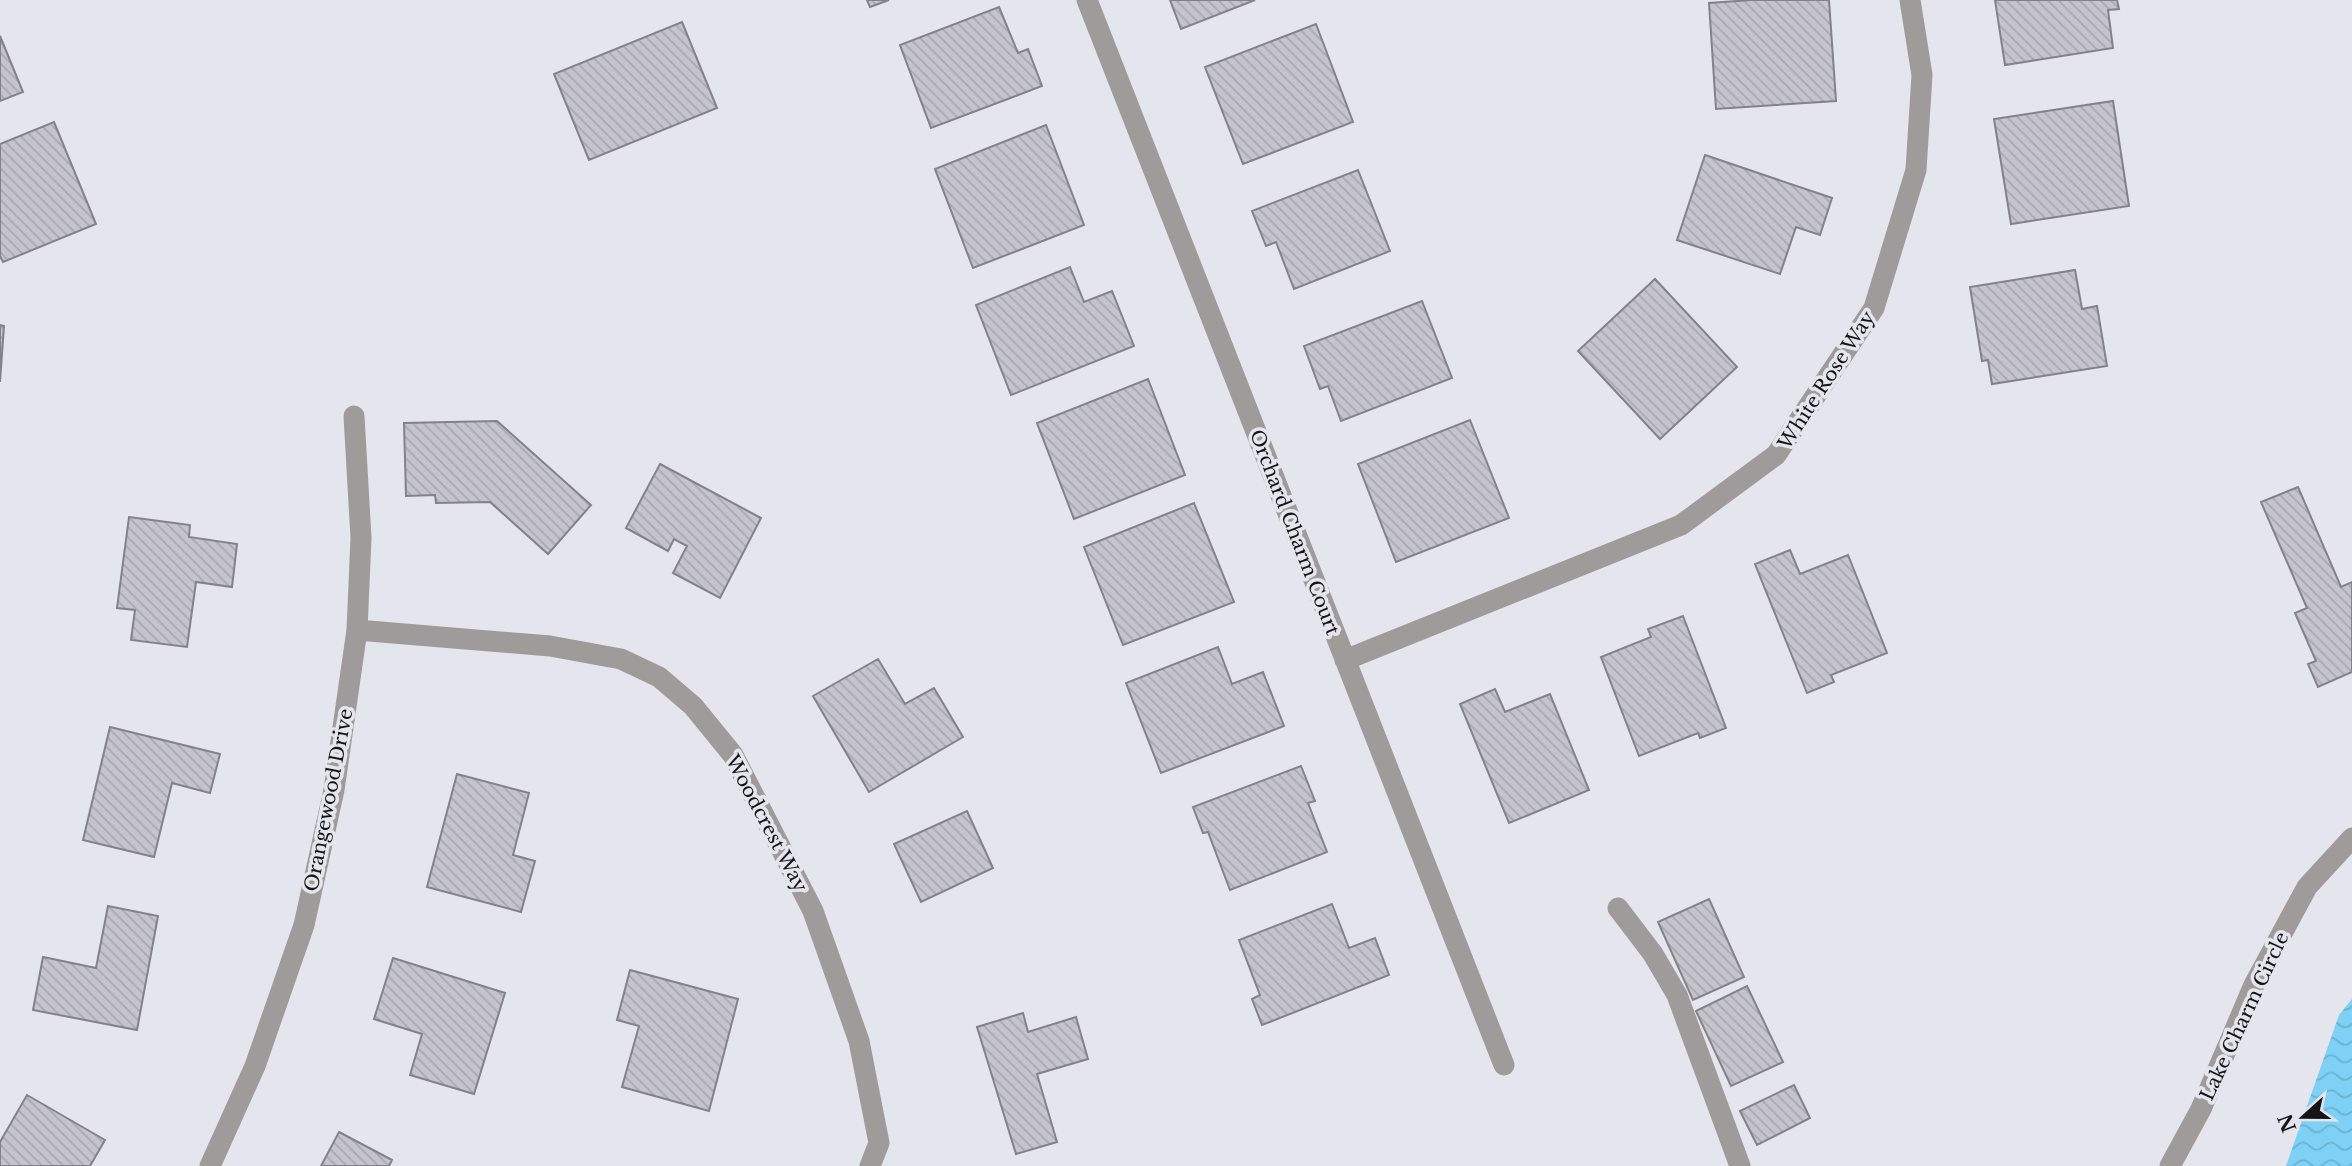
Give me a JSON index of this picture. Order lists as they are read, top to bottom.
{
  "streets": {
    "street": [
      "White Rose Way",
      "Orchard Charm Court",
      "Orangewood Drive",
      "Woodcrest Way",
      "Lake Charm Circle"
    ]
  },
  "crossings": [
    ["White Rose Way", "Orchard Charm Court"],
    ["Orangewood Drive", "Woodcrest Way"]
  ],
  "north": "left"
}
